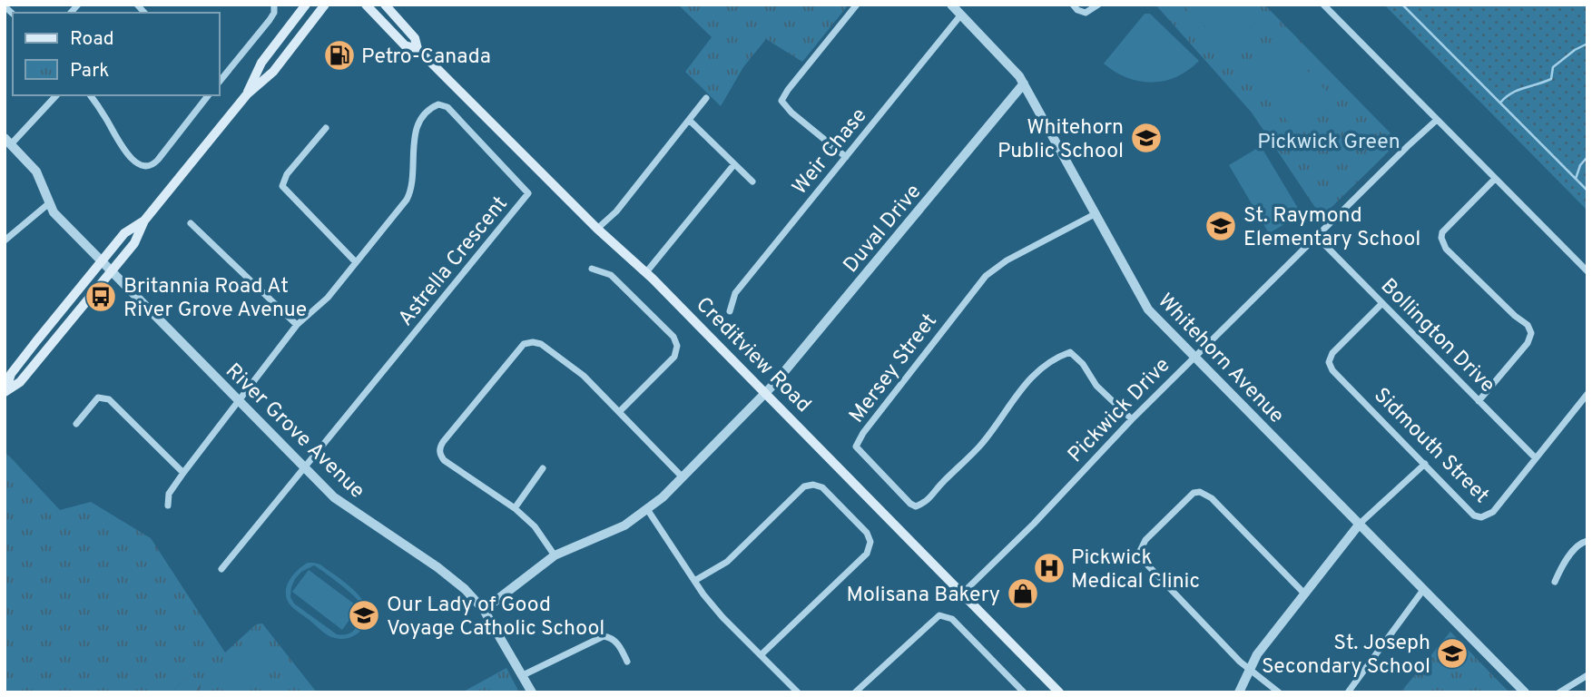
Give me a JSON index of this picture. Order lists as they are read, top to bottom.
{
  "streets": {
    "main road": ["Creditview Road"],
    "street": [
      "Weir Chase",
      "Duval Drive",
      "Astrella Crescent",
      "Bollington Drive",
      "Whitehorn Avenue",
      "Mersey Street",
      "Pickwick Drive",
      "River Grove Avenue",
      "Sidmouth Street"
    ]
  },
  "crossings": [
    ["Weir Chase", "Whitehorn Avenue"],
    ["Duval Drive", "Creditview Road"],
    ["Duval Drive", "Whitehorn Avenue"],
    ["Duval Drive", "River Grove Avenue"],
    ["Astrella Crescent", "River Grove Avenue"],
    ["Bollington Drive", "Pickwick Drive"],
    ["Bollington Drive", "Sidmouth Street"],
    ["Creditview Road", "Pickwick Drive"],
    ["Whitehorn Avenue", "Mersey Street"],
    ["Whitehorn Avenue", "Pickwick Drive"],
    ["Mersey Street", "Pickwick Drive"]
  ],
  "parks": ["Pickwick Green"],
  "places": {
    "fuel station": ["Petro-Canada"],
    "school or university": [
      "Whitehorn Public School",
      "St. Raymond Elementary School",
      "Our Lady of Good Voyage Catholic School",
      "St. Joseph Secondary School"
    ],
    "bus stop": ["Britannia Road At River Grove Avenue"],
    "hospital": ["Pickwick Medical Clinic"],
    "shop": ["Molisana Bakery"]
  },
  "legend": ["Road", "Park"]
}
